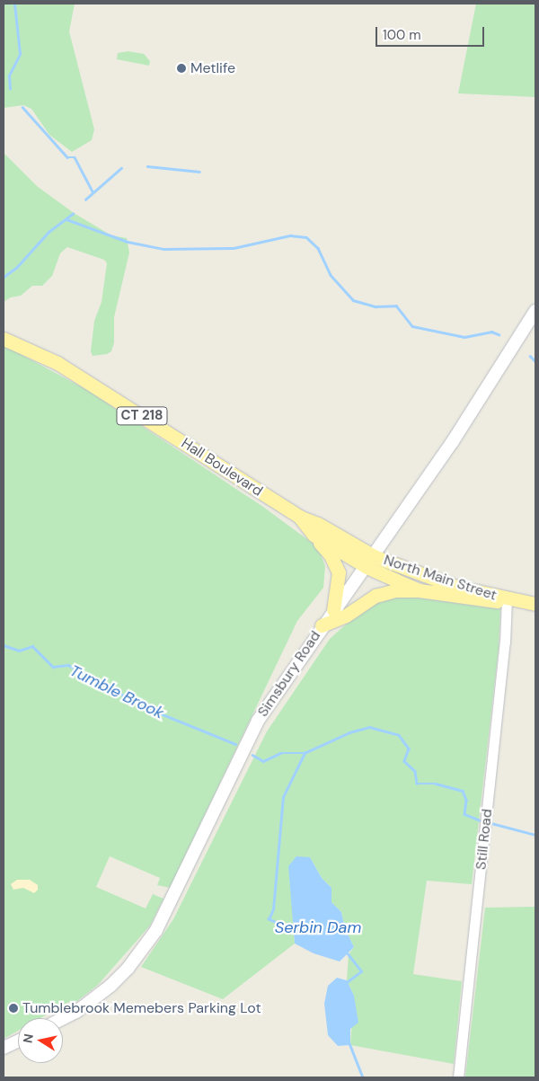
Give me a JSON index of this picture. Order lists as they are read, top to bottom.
{
  "streets": {
    "main road": [
      "CT 218",
      "Hall Boulevard",
      "North Main Street",
      "Simsbury Road"
    ],
    "street": ["Still Road"]
  },
  "crossings": [
    ["Hall Boulevard", "North Main Street"],
    ["Hall Boulevard", "Simsbury Road"],
    ["North Main Street", "Simsbury Road"],
    ["North Main Street", "Still Road"]
  ],
  "water": ["Tumble Brook", "Serbin Dam"],
  "places": ["Metlife", "Tumblebrook Memebers Parking Lot"],
  "scale_bar": "100 m",
  "north": "left"
}
